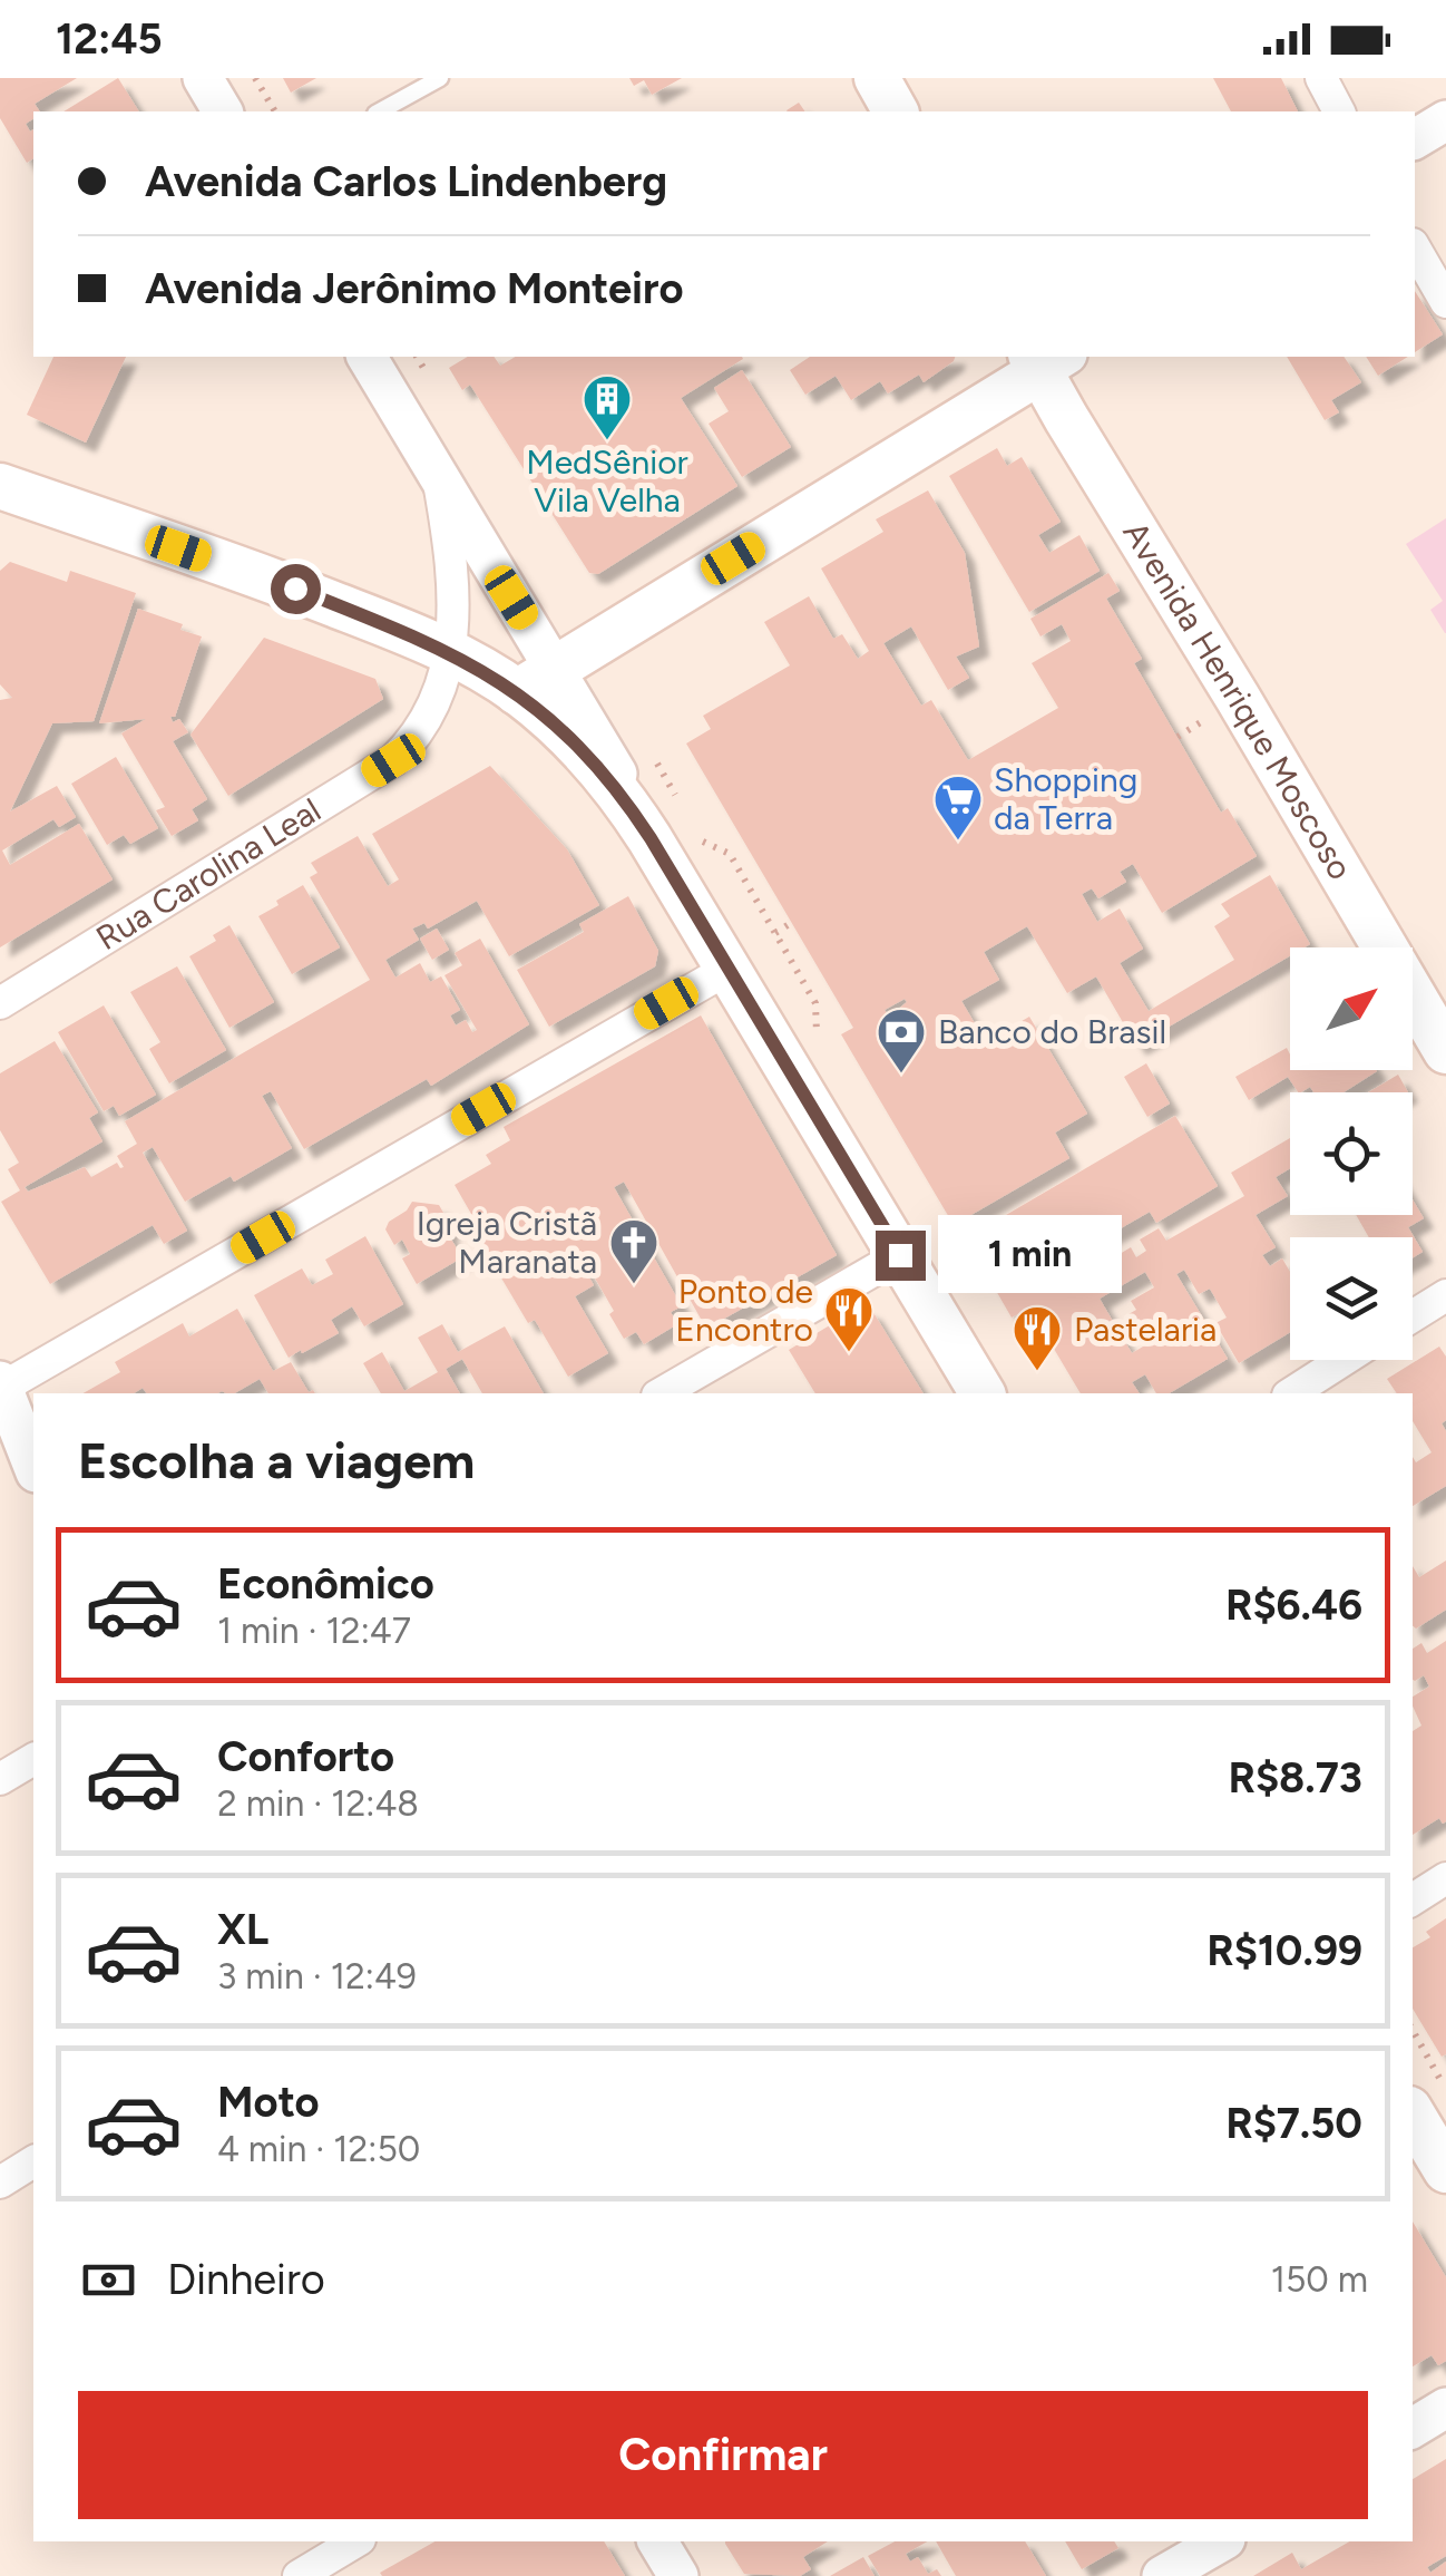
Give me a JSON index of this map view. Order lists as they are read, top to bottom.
{
  "streets": {
    "main road": ["Avenida Henrique Moscoso"],
    "street": ["Rua Carolina Leal"]
  },
  "places": {
    "building": ["MedSênior Vila Velha"],
    "supermarket": ["Shopping da Terra"],
    "bank": ["Banco do Brasil"],
    "church": ["Igreja Cristã Maranata"],
    "restaurant": ["Ponto de Encontro", "Pastelaria"]
  },
  "north": "top right",
  "page": {
    "status": "12:45",
    "banner": ["Avenida Carlos Lindenberg", "Avenida Jerônimo Monteiro"],
    "bubble": "1 min",
    "heading": "Escolha a viagem",
    "list": [
      {
        "name": "Econômico",
        "note": "1 min · 12:47",
        "value": "R$6.46"
      },
      {
        "name": "Conforto",
        "note": "2 min · 12:48",
        "value": "R$8.73"
      },
      {
        "name": "XL",
        "note": "3 min · 12:49",
        "value": "R$10.99"
      },
      {
        "name": "Moto",
        "note": "4 min · 12:50",
        "value": "R$7.50"
      }
    ],
    "pay": ["Dinheiro", "150 m"],
    "buttons": "Confirmar"
  }
}
